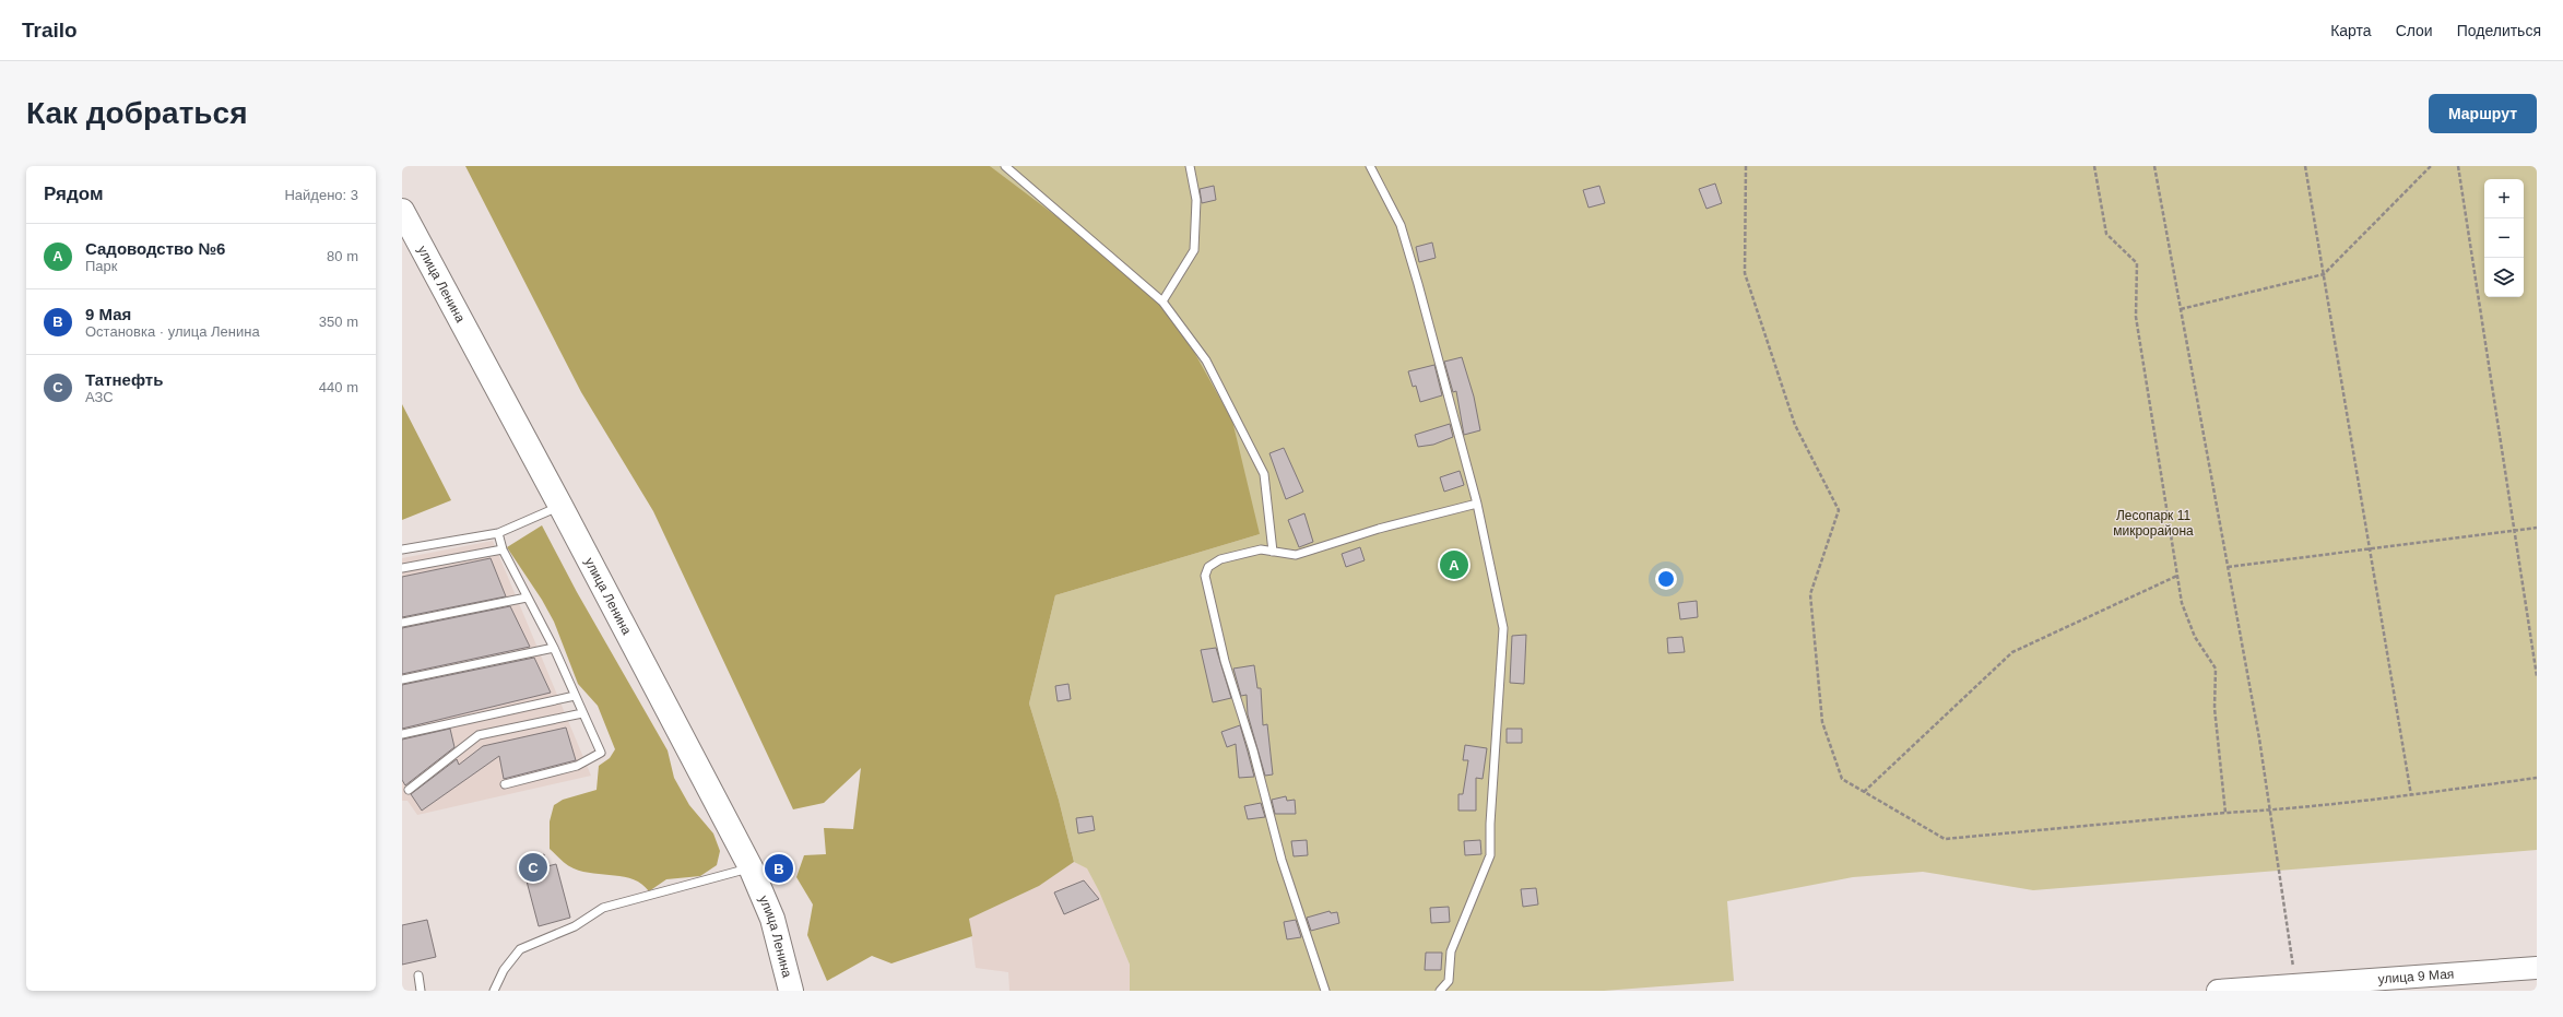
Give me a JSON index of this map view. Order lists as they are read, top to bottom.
{
  "streets": {
    "main road": ["улица Ленина", "улица 9 Мая"]
  },
  "parks": ["Лесопарк 11 микрорайона"],
  "page": {
    "header": "Trailo",
    "nav": ["Карта", "Слои", "Поделиться"],
    "buttons": "Маршрут",
    "title": "Как добраться",
    "heading": ["Рядом", "Найдено: 3"],
    "map_buttons": ["+", "−"],
    "list": [
      {
        "mark": "A",
        "name": "Садоводство №6",
        "note": "Парк",
        "value": "80 m"
      },
      {
        "mark": "B",
        "name": "9 Мая",
        "note": "Остановка · улица Ленина",
        "value": "350 m"
      },
      {
        "mark": "C",
        "name": "Татнефть",
        "note": "АЗС",
        "value": "440 m"
      }
    ],
    "pins": ["A", "C", "B"]
  }
}
